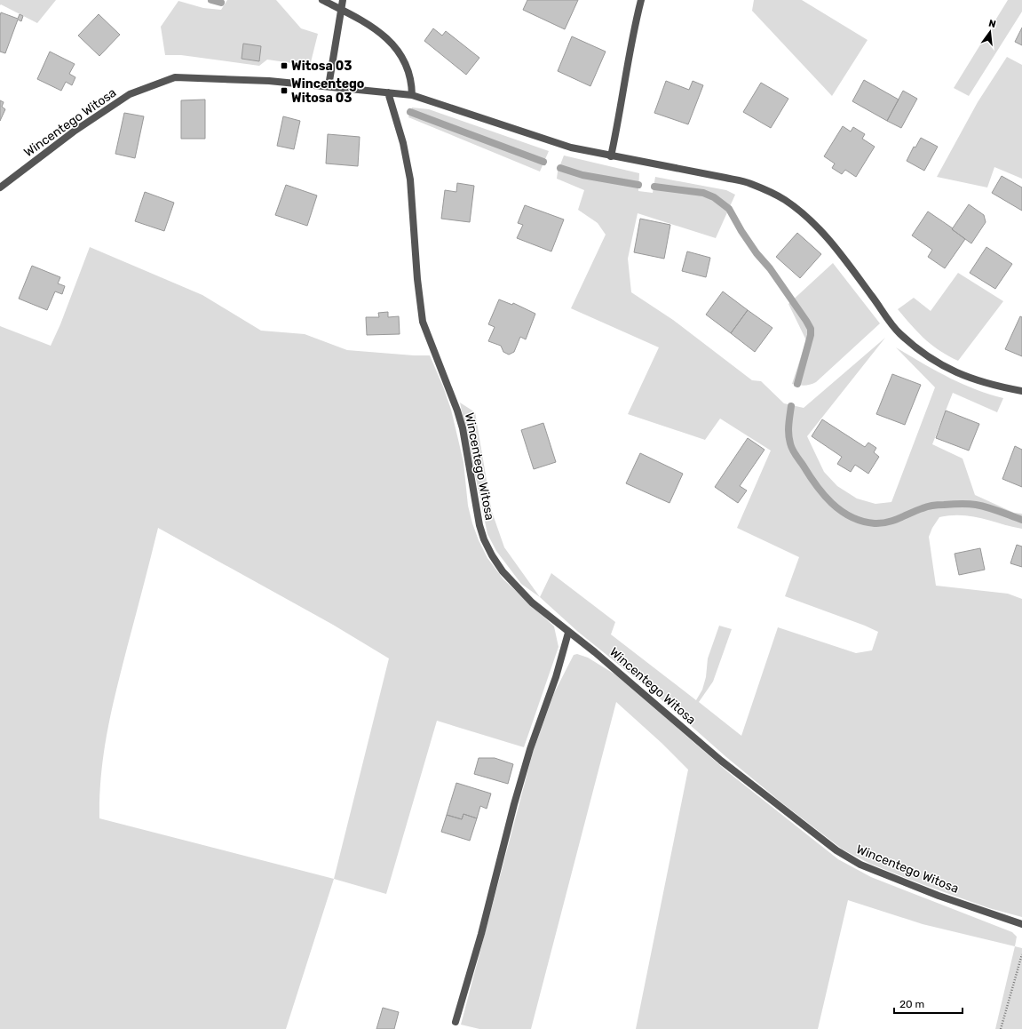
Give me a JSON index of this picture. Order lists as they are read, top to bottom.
{
  "streets": {
    "street": ["Wincentego Witosa"]
  },
  "places": {
    "transit": ["Witosa 03", "Wincentego Witosa 03"]
  },
  "scale_bar": "20 m",
  "north": "top"
}
